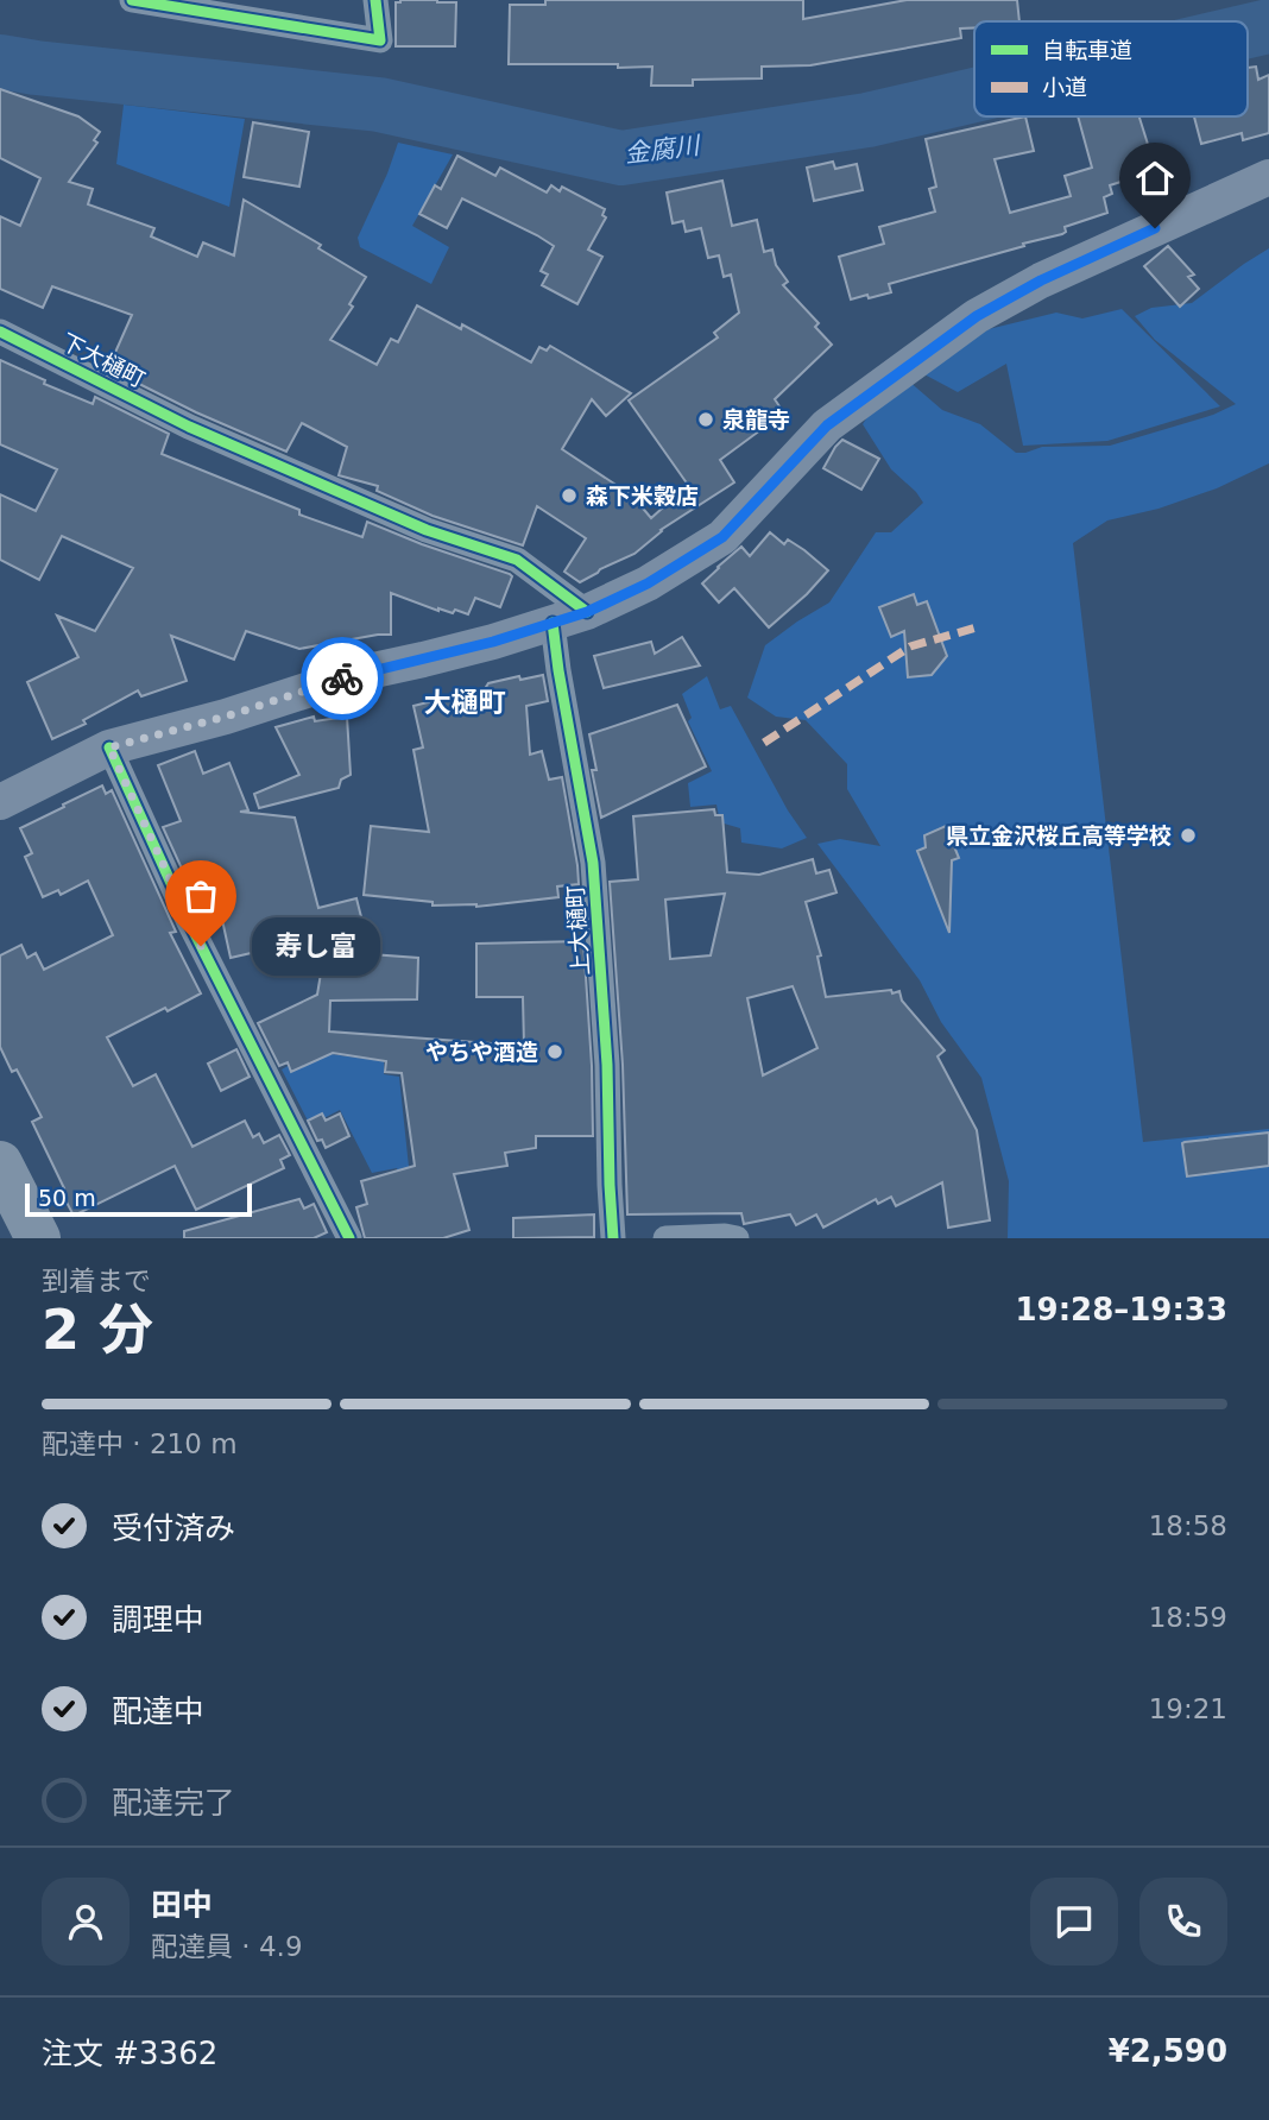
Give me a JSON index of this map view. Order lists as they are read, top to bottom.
{
  "streets": {
    "street": ["下大樋町", "上大樋町"]
  },
  "districts": ["大樋町"],
  "water": ["金腐川"],
  "places": [
    "泉龍寺",
    "森下米穀店",
    "県立金沢桜丘高等学校",
    "寿し富",
    "やちや酒造"
  ],
  "legend": ["自転車道", "小道"],
  "scale_bar": "50 m",
  "page": {
    "bubble": "寿し富",
    "scale": "50 m",
    "heading": ["2 分", "到着まで", "19:28–19:33"],
    "panel": [
      "田中",
      "配達員 · 4.9",
      "注文 #3362",
      "¥2,590"
    ],
    "bar": "配達中 · 210 m",
    "list": [
      ["受付済み", "18:58"],
      ["調理中", "18:59"],
      ["配達中", "19:21"],
      "配達完了"
    ]
  }
}
